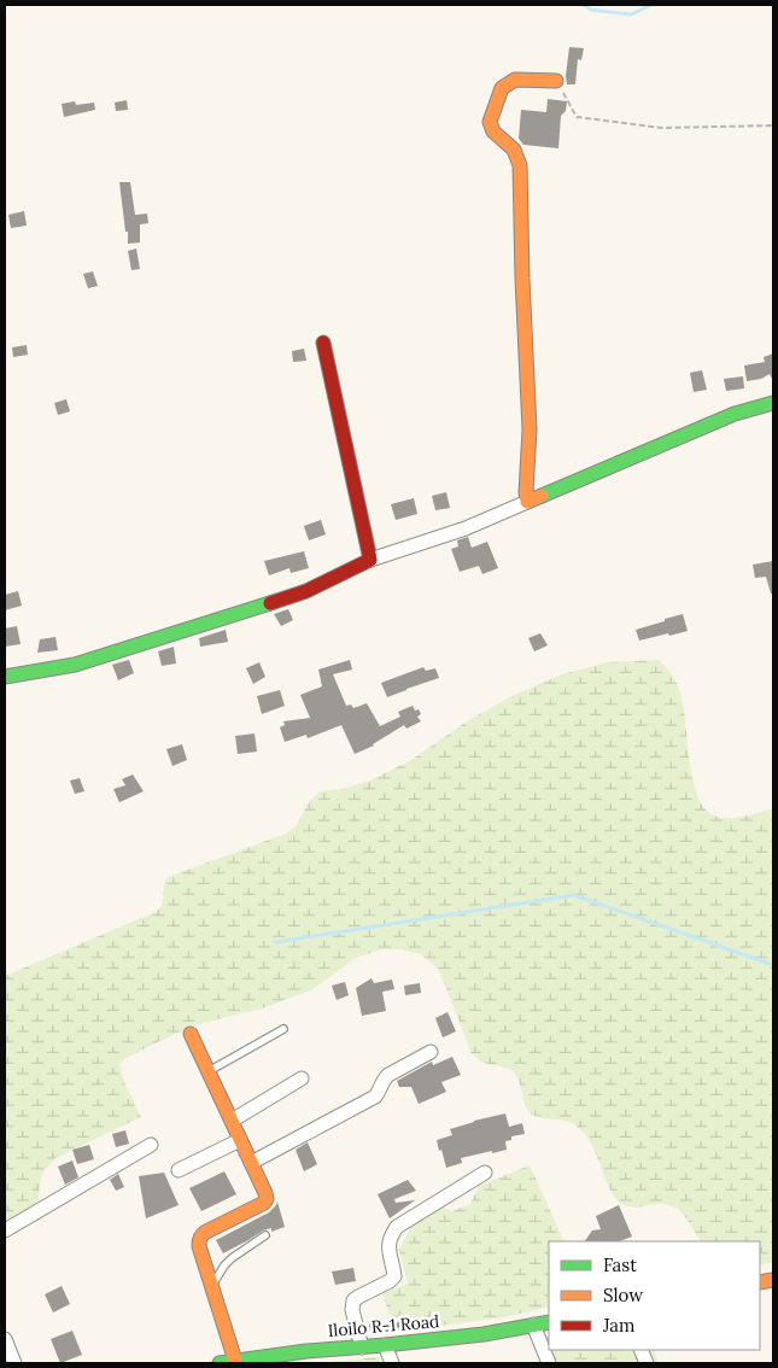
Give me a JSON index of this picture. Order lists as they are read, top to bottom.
{
  "streets": {
    "street": ["Iloilo R-1 Road"]
  },
  "legend": ["Fast", "Slow", "Jam"]
}
